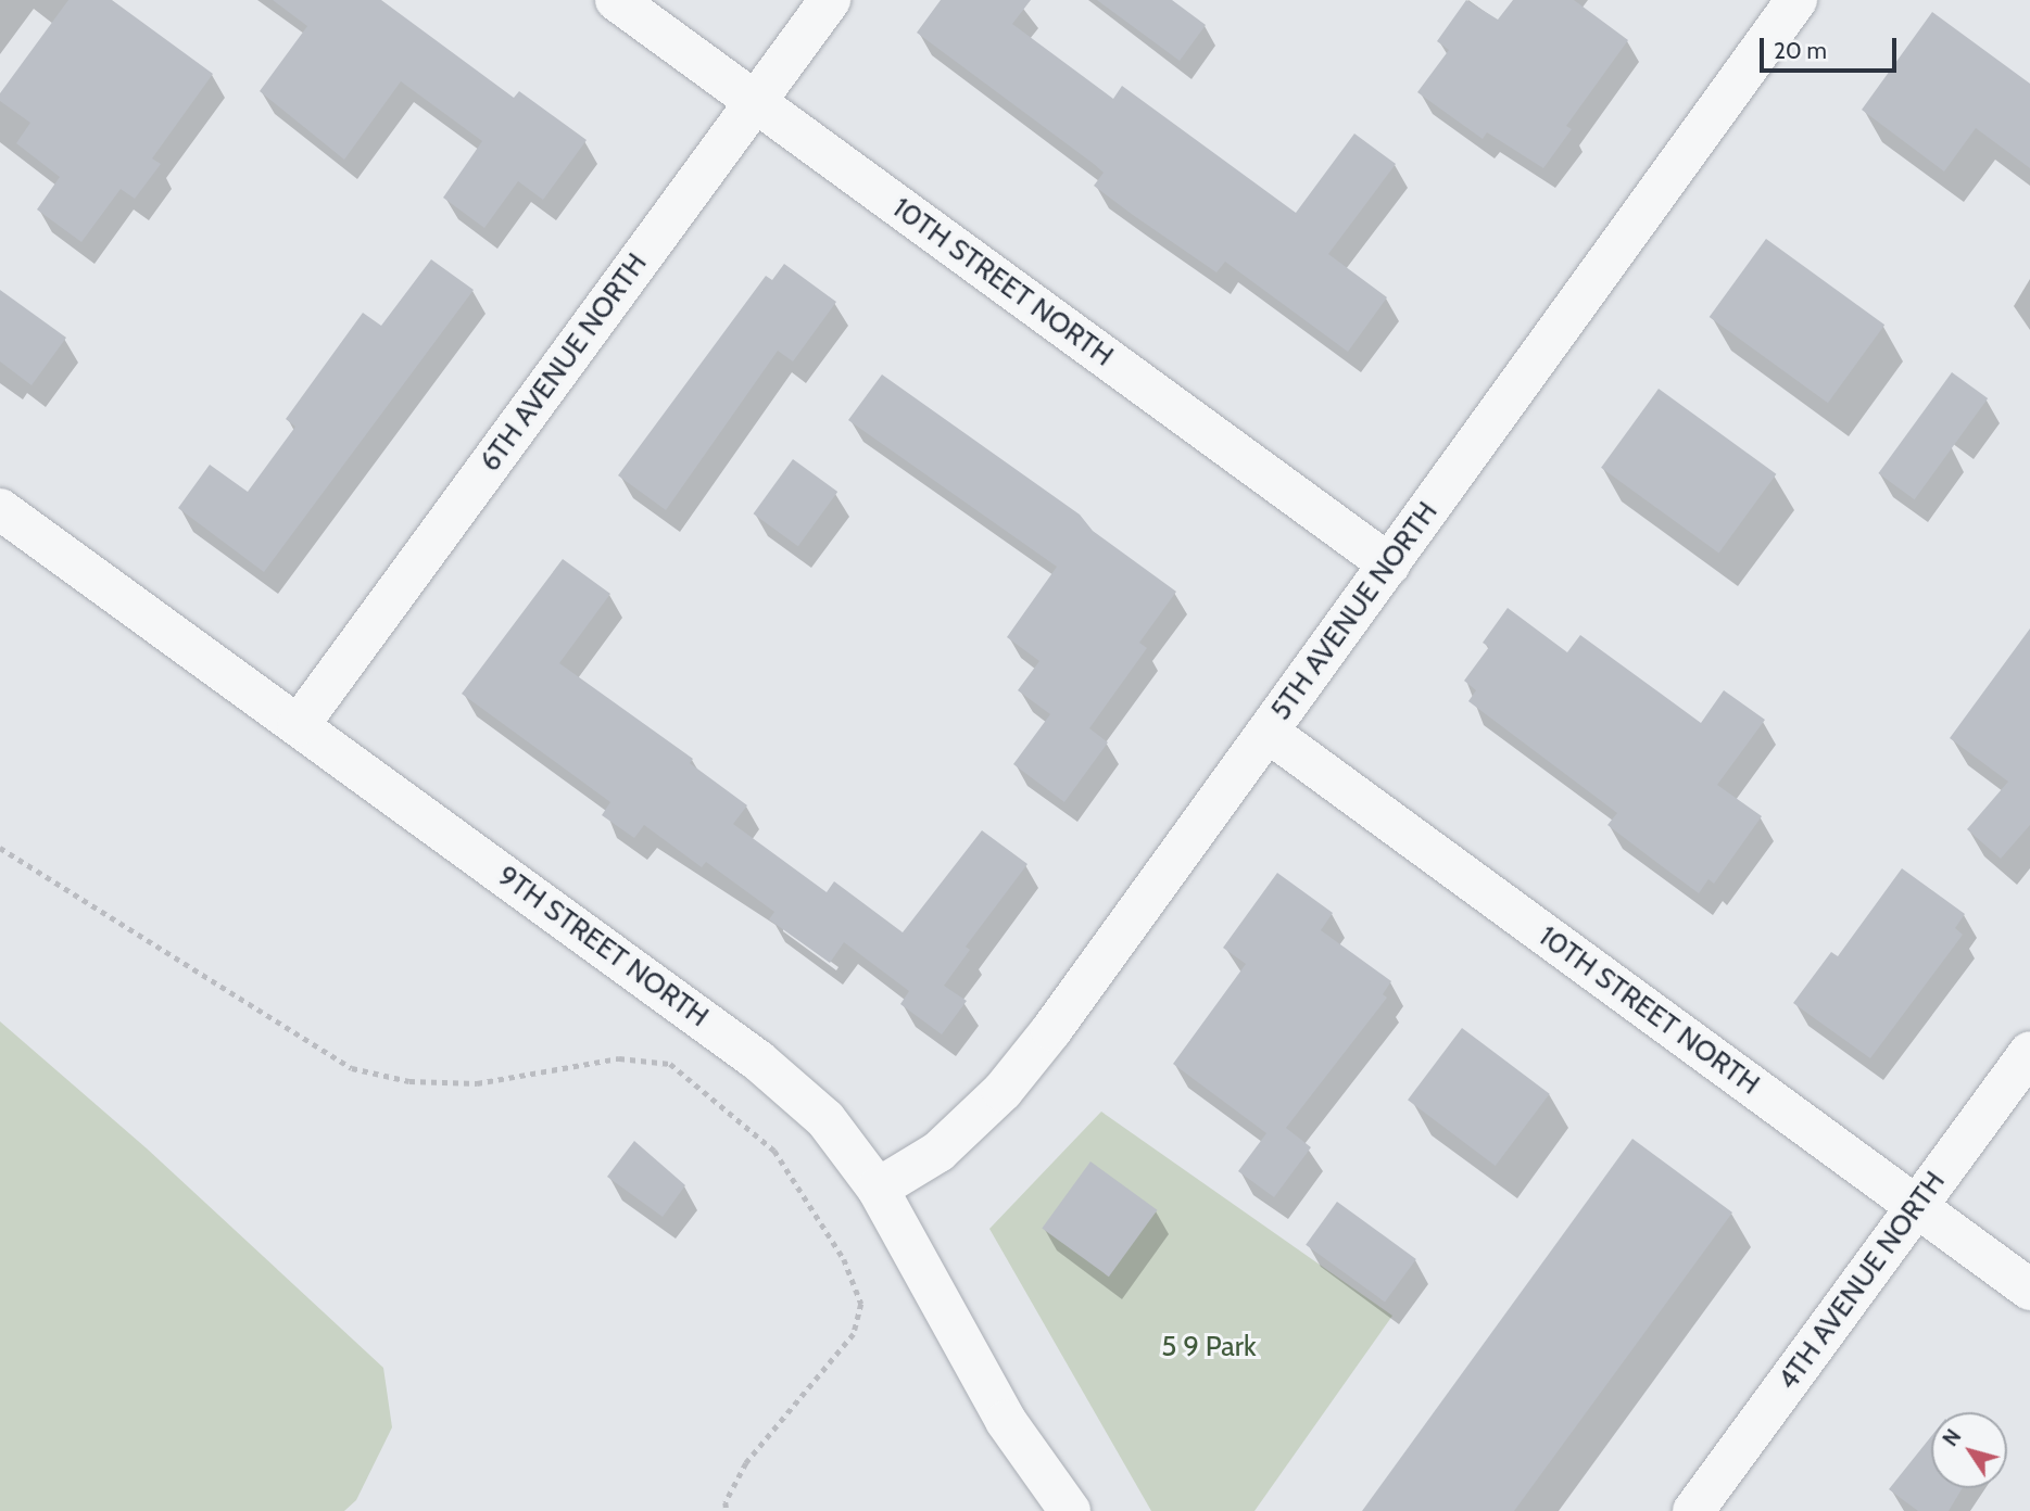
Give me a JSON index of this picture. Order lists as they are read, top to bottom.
{
  "streets": {
    "street": [
      "10TH STREET NORTH",
      "6TH AVENUE NORTH",
      "5TH AVENUE NORTH",
      "9TH STREET NORTH",
      "4TH AVENUE NORTH"
    ]
  },
  "crossings": [
    ["10TH STREET NORTH", "6TH AVENUE NORTH"],
    ["10TH STREET NORTH", "5TH AVENUE NORTH"],
    ["10TH STREET NORTH", "4TH AVENUE NORTH"],
    ["6TH AVENUE NORTH", "9TH STREET NORTH"],
    ["5TH AVENUE NORTH", "9TH STREET NORTH"]
  ],
  "parks": ["5 9 Park"],
  "scale_bar": "20 m",
  "north": "top left"
}
